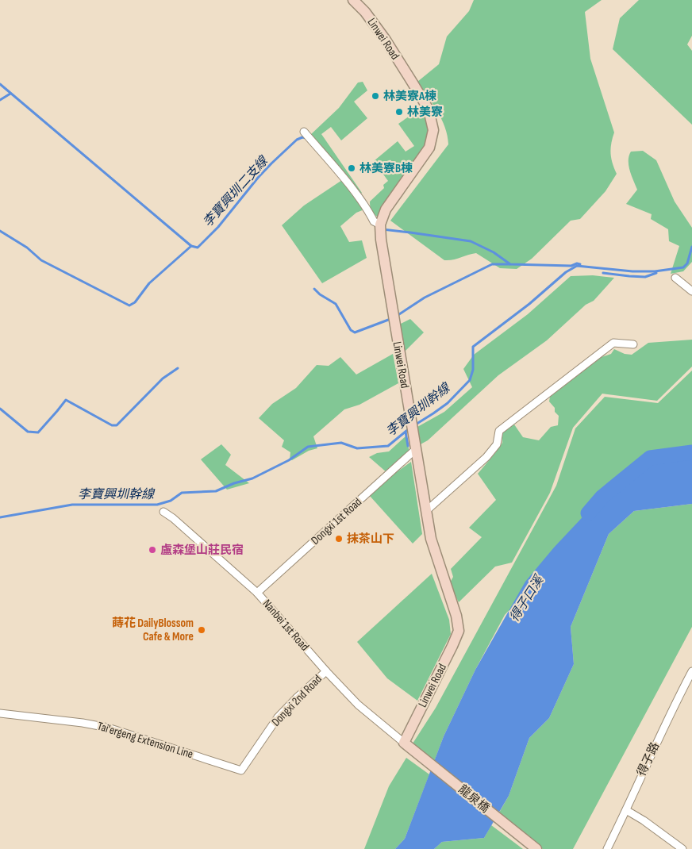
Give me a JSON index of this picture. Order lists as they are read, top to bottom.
{
  "streets": {
    "street": [
      "Linwei Road",
      "Dongxi 1st Road",
      "Nanbei 1st Road",
      "Dongxi 2nd Road",
      "Tai'ergeng Extension Line",
      "得子路",
      "龍泉橋"
    ]
  },
  "crossings": [
    ["Linwei Road", "Dongxi 1st Road"],
    ["Linwei Road", "Nanbei 1st Road"],
    ["Linwei Road", "龍泉橋"],
    ["Dongxi 1st Road", "Nanbei 1st Road"],
    ["Nanbei 1st Road", "Dongxi 2nd Road"],
    ["Nanbei 1st Road", "龍泉橋"],
    ["Dongxi 2nd Road", "Tai'ergeng Extension Line"]
  ],
  "water": ["李寶興圳二支線", "李寶興圳幹線", "得子口溪"],
  "places": [
    "林美寮A棟",
    "林美寮",
    "林美寮B棟",
    "抹茶山下",
    "盧森堡山莊民宿",
    "蒔花 DailyBlossom Cafe & More"
  ]
}
